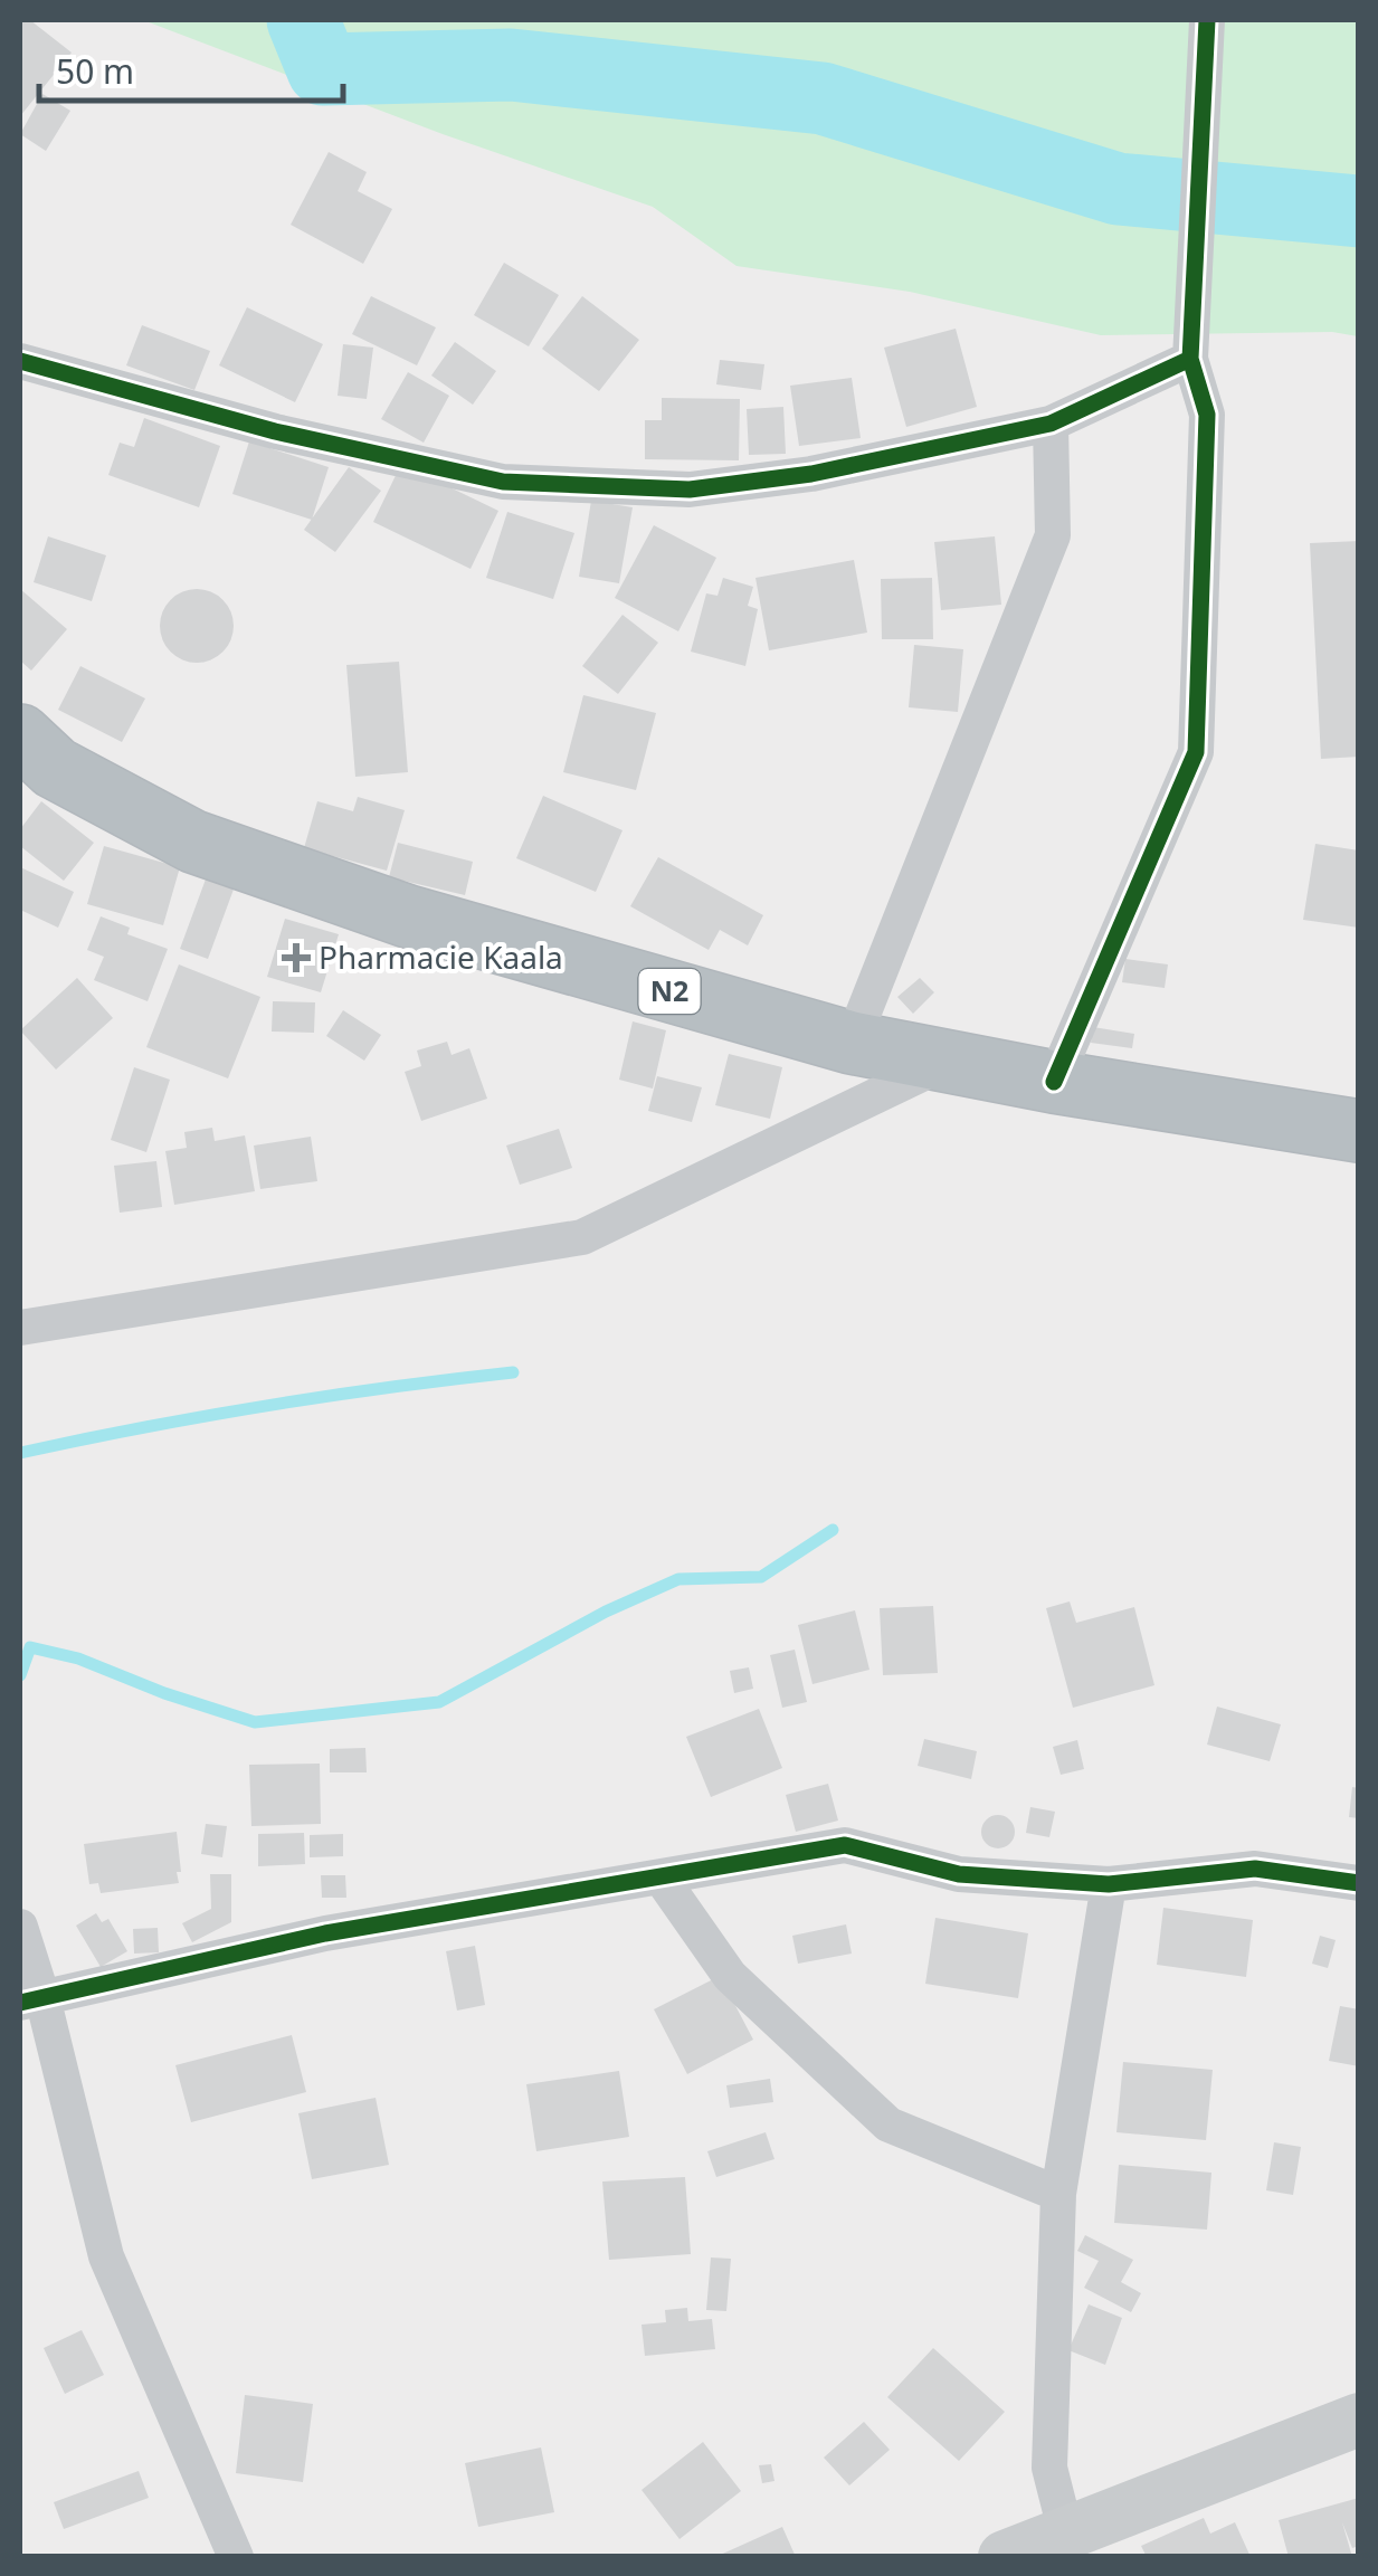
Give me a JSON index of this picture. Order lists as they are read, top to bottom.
{
  "streets": {
    "highway": ["N2"]
  },
  "places": {
    "health": ["Pharmacie Kaala"]
  },
  "scale_bar": "50 m"
}
